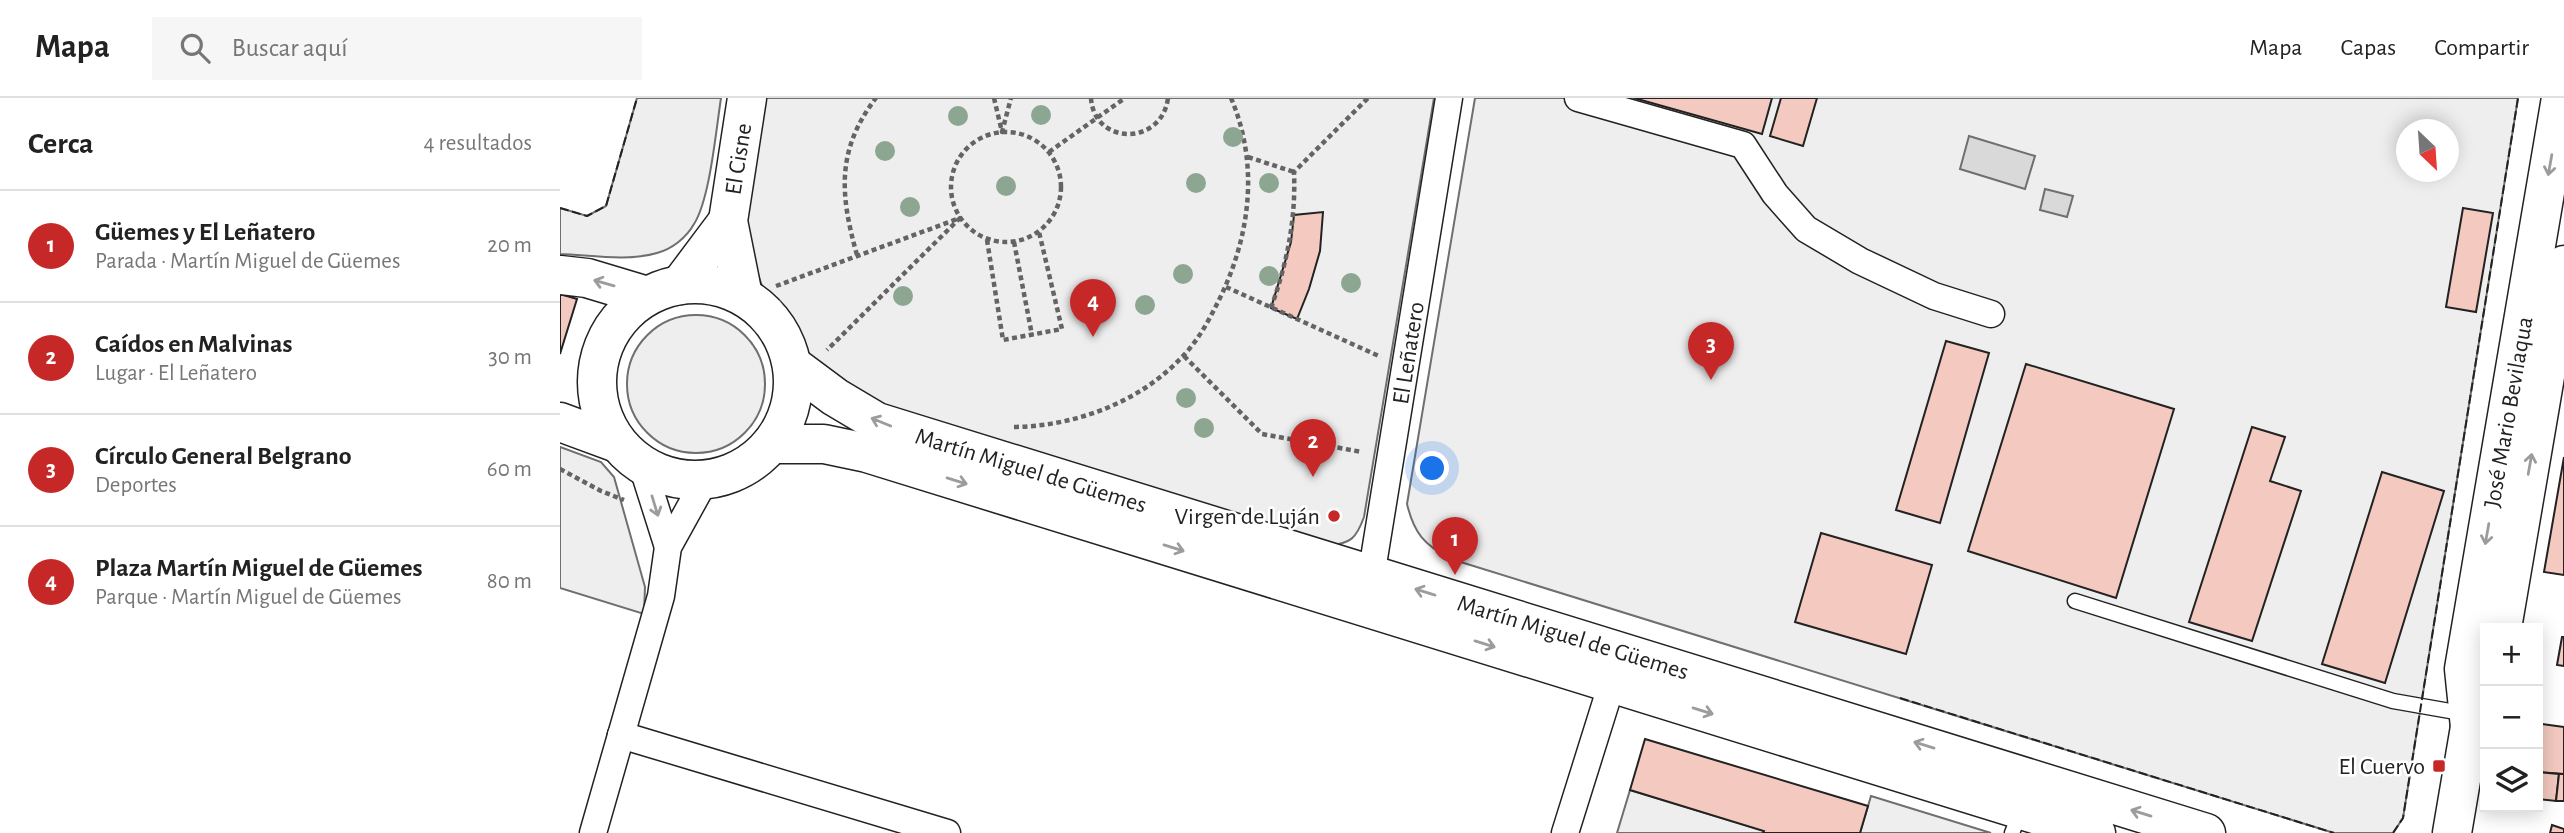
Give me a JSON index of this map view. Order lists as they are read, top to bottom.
{
  "streets": {
    "street": [
      "El Cisne",
      "El Leñatero",
      "José Mario Bevilaqua",
      "Martín Miguel de Güemes"
    ]
  },
  "crossings": [
    ["El Cisne", "Martín Miguel de Güemes"],
    ["El Leñatero", "Martín Miguel de Güemes"]
  ],
  "places": {
    "other": ["Virgen de Luján"],
    "transit": ["El Cuervo"]
  },
  "north": "bottom right",
  "page": {
    "header": "Mapa",
    "search": "Buscar aquí",
    "nav": ["Mapa", "Capas", "Compartir"],
    "heading": ["Cerca", "4 resultados"],
    "list": [
      {
        "mark": "1",
        "name": "Güemes y El Leñatero",
        "note": "Parada · Martín Miguel de Güemes",
        "value": "20 m"
      },
      {
        "mark": "2",
        "name": "Caídos en Malvinas",
        "note": "Lugar · El Leñatero",
        "value": "30 m"
      },
      {
        "mark": "3",
        "name": "Círculo General Belgrano",
        "note": "Deportes",
        "value": "60 m"
      },
      {
        "mark": "4",
        "name": "Plaza Martín Miguel de Güemes",
        "note": "Parque · Martín Miguel de Güemes",
        "value": "80 m"
      }
    ],
    "pins": [
      "4",
      "3",
      "2",
      "1"
    ],
    "map_buttons": ["+", "−"]
  }
}
